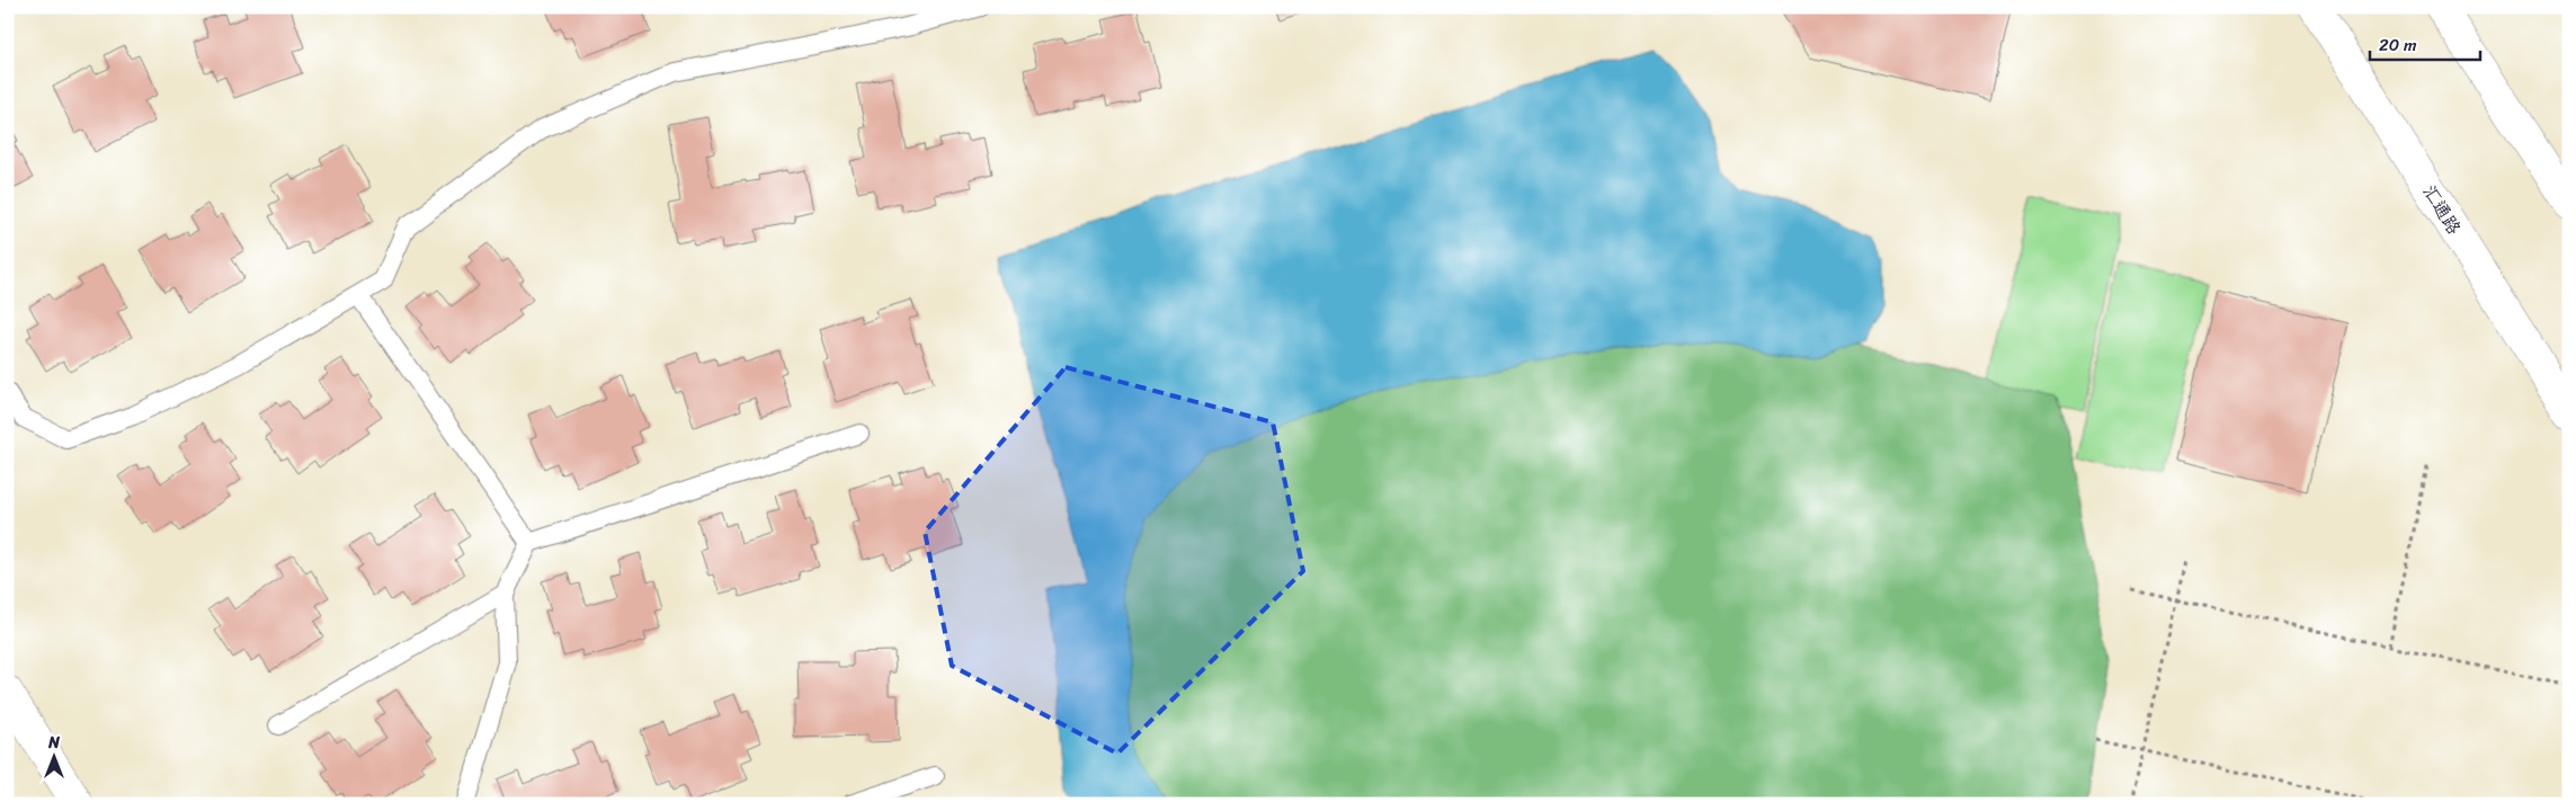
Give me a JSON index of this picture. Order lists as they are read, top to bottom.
{
  "streets": {
    "main road": ["汇通路"]
  },
  "scale_bar": "20 m",
  "north": "top"
}
